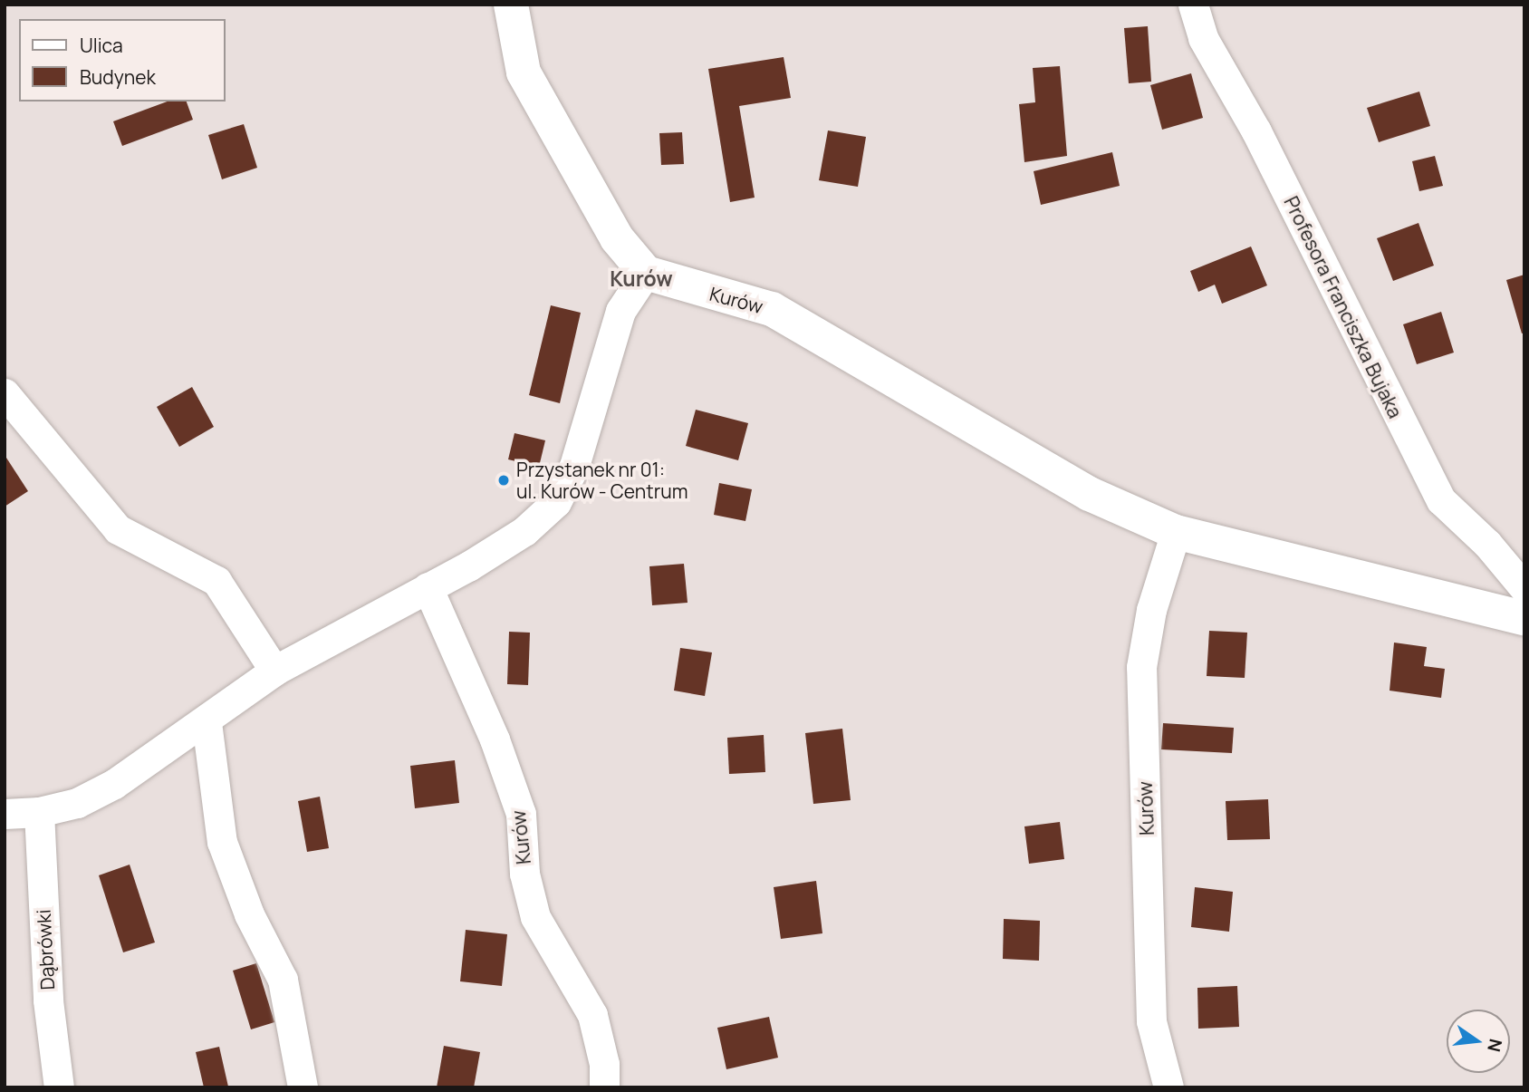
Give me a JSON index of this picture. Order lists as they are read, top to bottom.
{
  "streets": {
    "street": ["Kurów", "Profesora Franciszka Bujaka", "Dąbrówki"]
  },
  "districts": ["Kurów"],
  "places": ["Przystanek nr 01: ul. Kurów - Centrum"],
  "legend": ["Ulica", "Budynek"],
  "north": "right"
}
